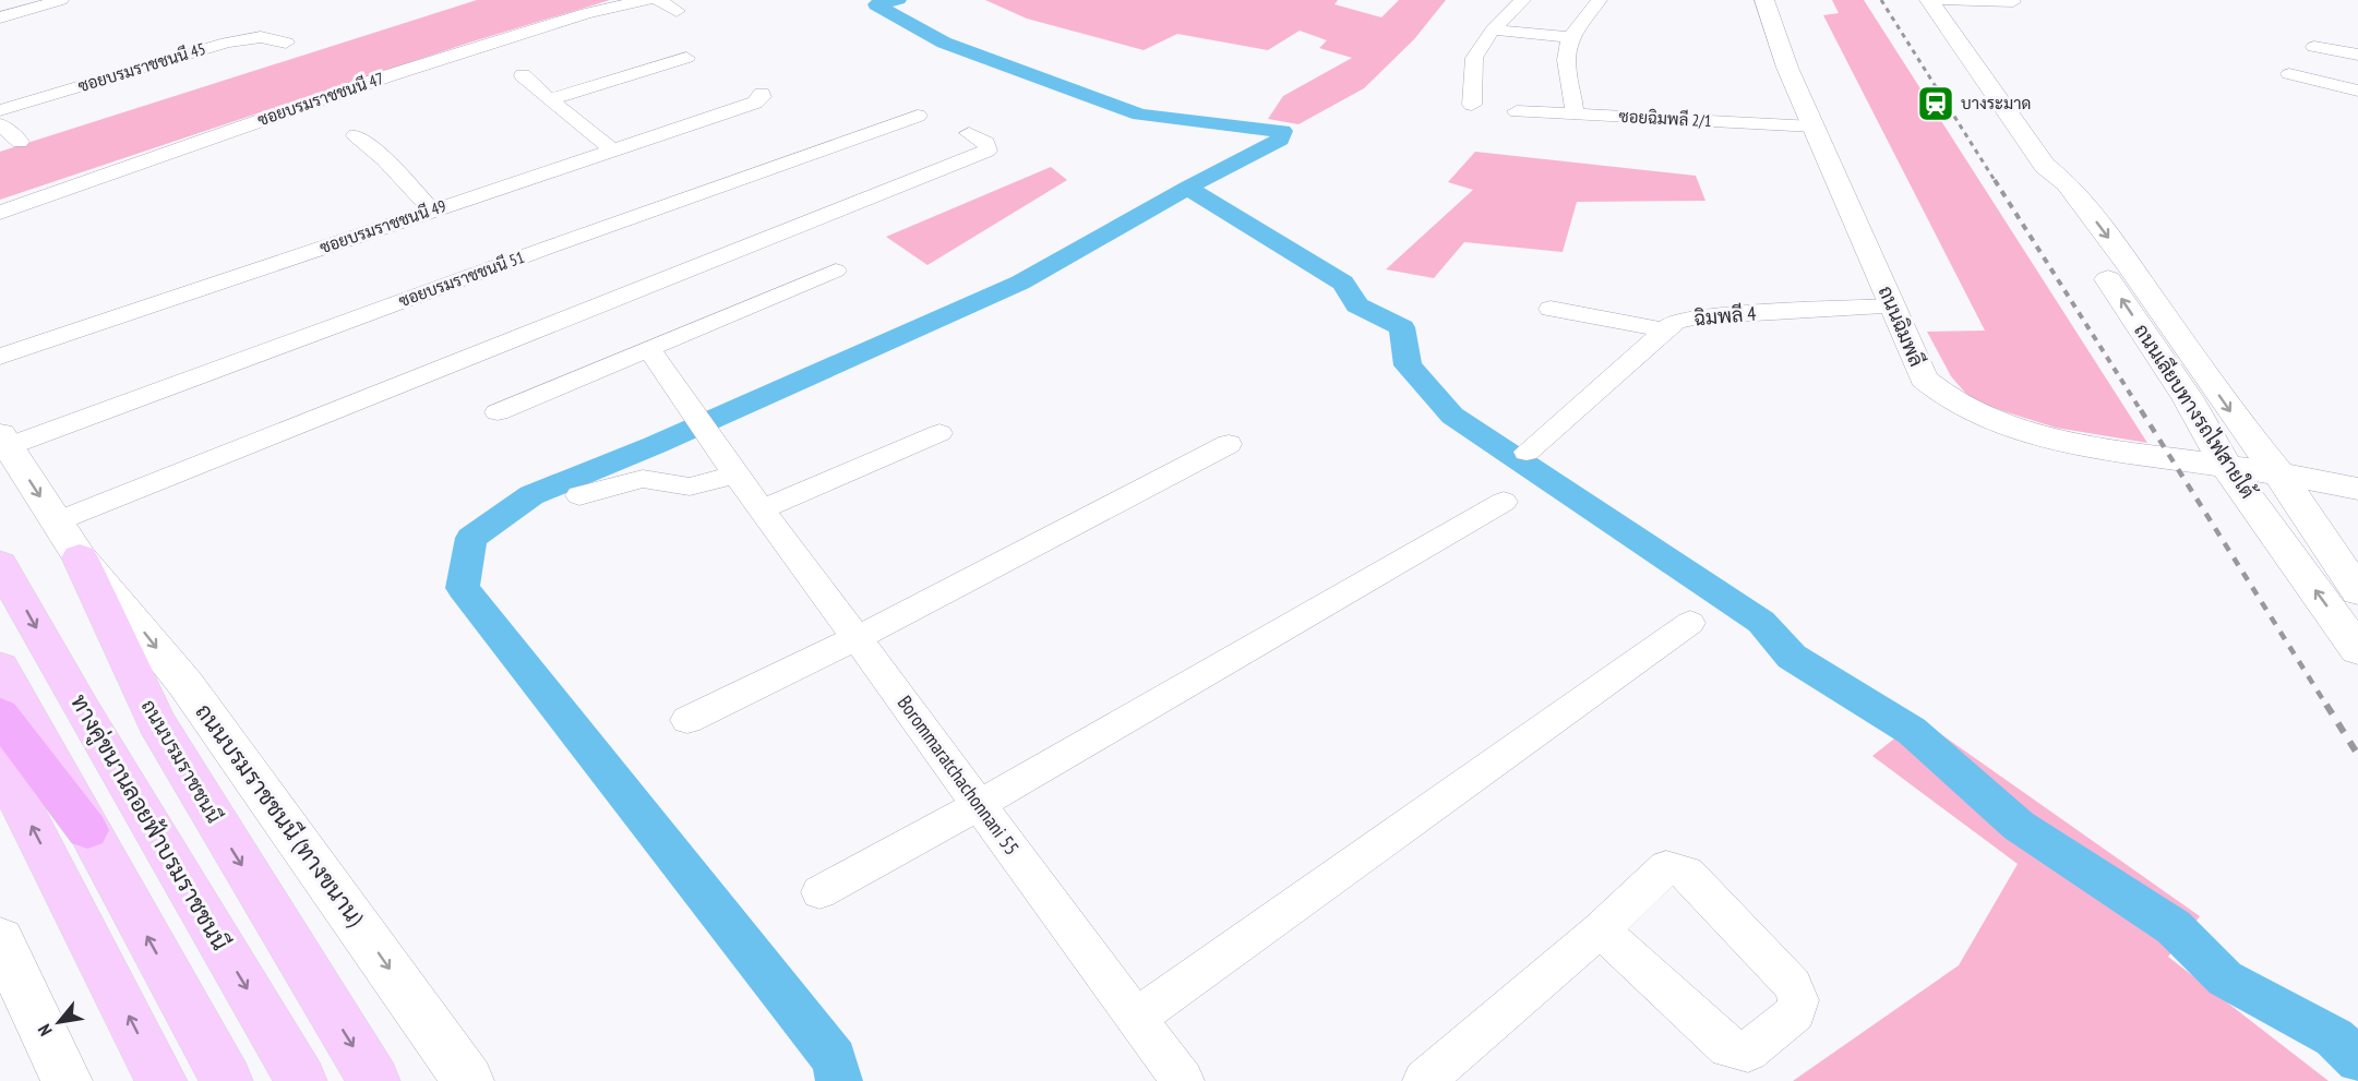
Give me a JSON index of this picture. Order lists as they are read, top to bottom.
{
  "streets": {
    "main road": [
      "ถนนฉิมพลี",
      "ถนนเลียบทางรถไฟสายใต้",
      "ถนนบรมราชชนนี",
      "ถนนบรมราชชนนี (ทางขนาน)",
      "ทางคู่ขนานลอยฟ้าบรมราชชนนี"
    ],
    "street": [
      "ซอยบรมราชชนนี 45",
      "ซอยบรมราชชนนี 47",
      "ซอยฉิมพลี 2/1",
      "ซอยบรมราชชนนี 49",
      "ซอยบรมราชชนนี 51",
      "ฉิมพลี 4",
      "Borommaratchachonnani 55"
    ]
  },
  "crossings": [
    ["ซอยฉิมพลี 2/1", "ถนนฉิมพลี"],
    ["ซอยบรมราชชนนี 51", "ถนนบรมราชชนนี"],
    ["ฉิมพลี 4", "ถนนฉิมพลี"],
    ["ถนนฉิมพลี", "ถนนเลียบทางรถไฟสายใต้"],
    ["ถนนบรมราชชนนี", "ถนนบรมราชชนนี (ทางขนาน)"]
  ],
  "places": {
    "station": ["บางระมาด"]
  },
  "north": "bottom left"
}
